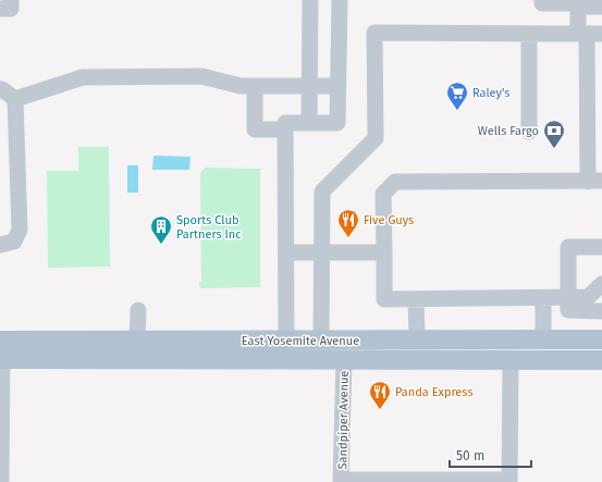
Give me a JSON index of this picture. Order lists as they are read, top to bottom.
{
  "streets": {
    "main road": ["East Yosemite Avenue"],
    "street": ["Sandpiper Avenue"]
  },
  "crossings": [
    ["East Yosemite Avenue", "Sandpiper Avenue"]
  ],
  "places": {
    "supermarket": ["Raley's"],
    "bank": ["Wells Fargo"],
    "restaurant": ["Five Guys", "Panda Express"],
    "building": ["Sports Club Partners Inc"]
  },
  "scale_bar": "50 m"
}
